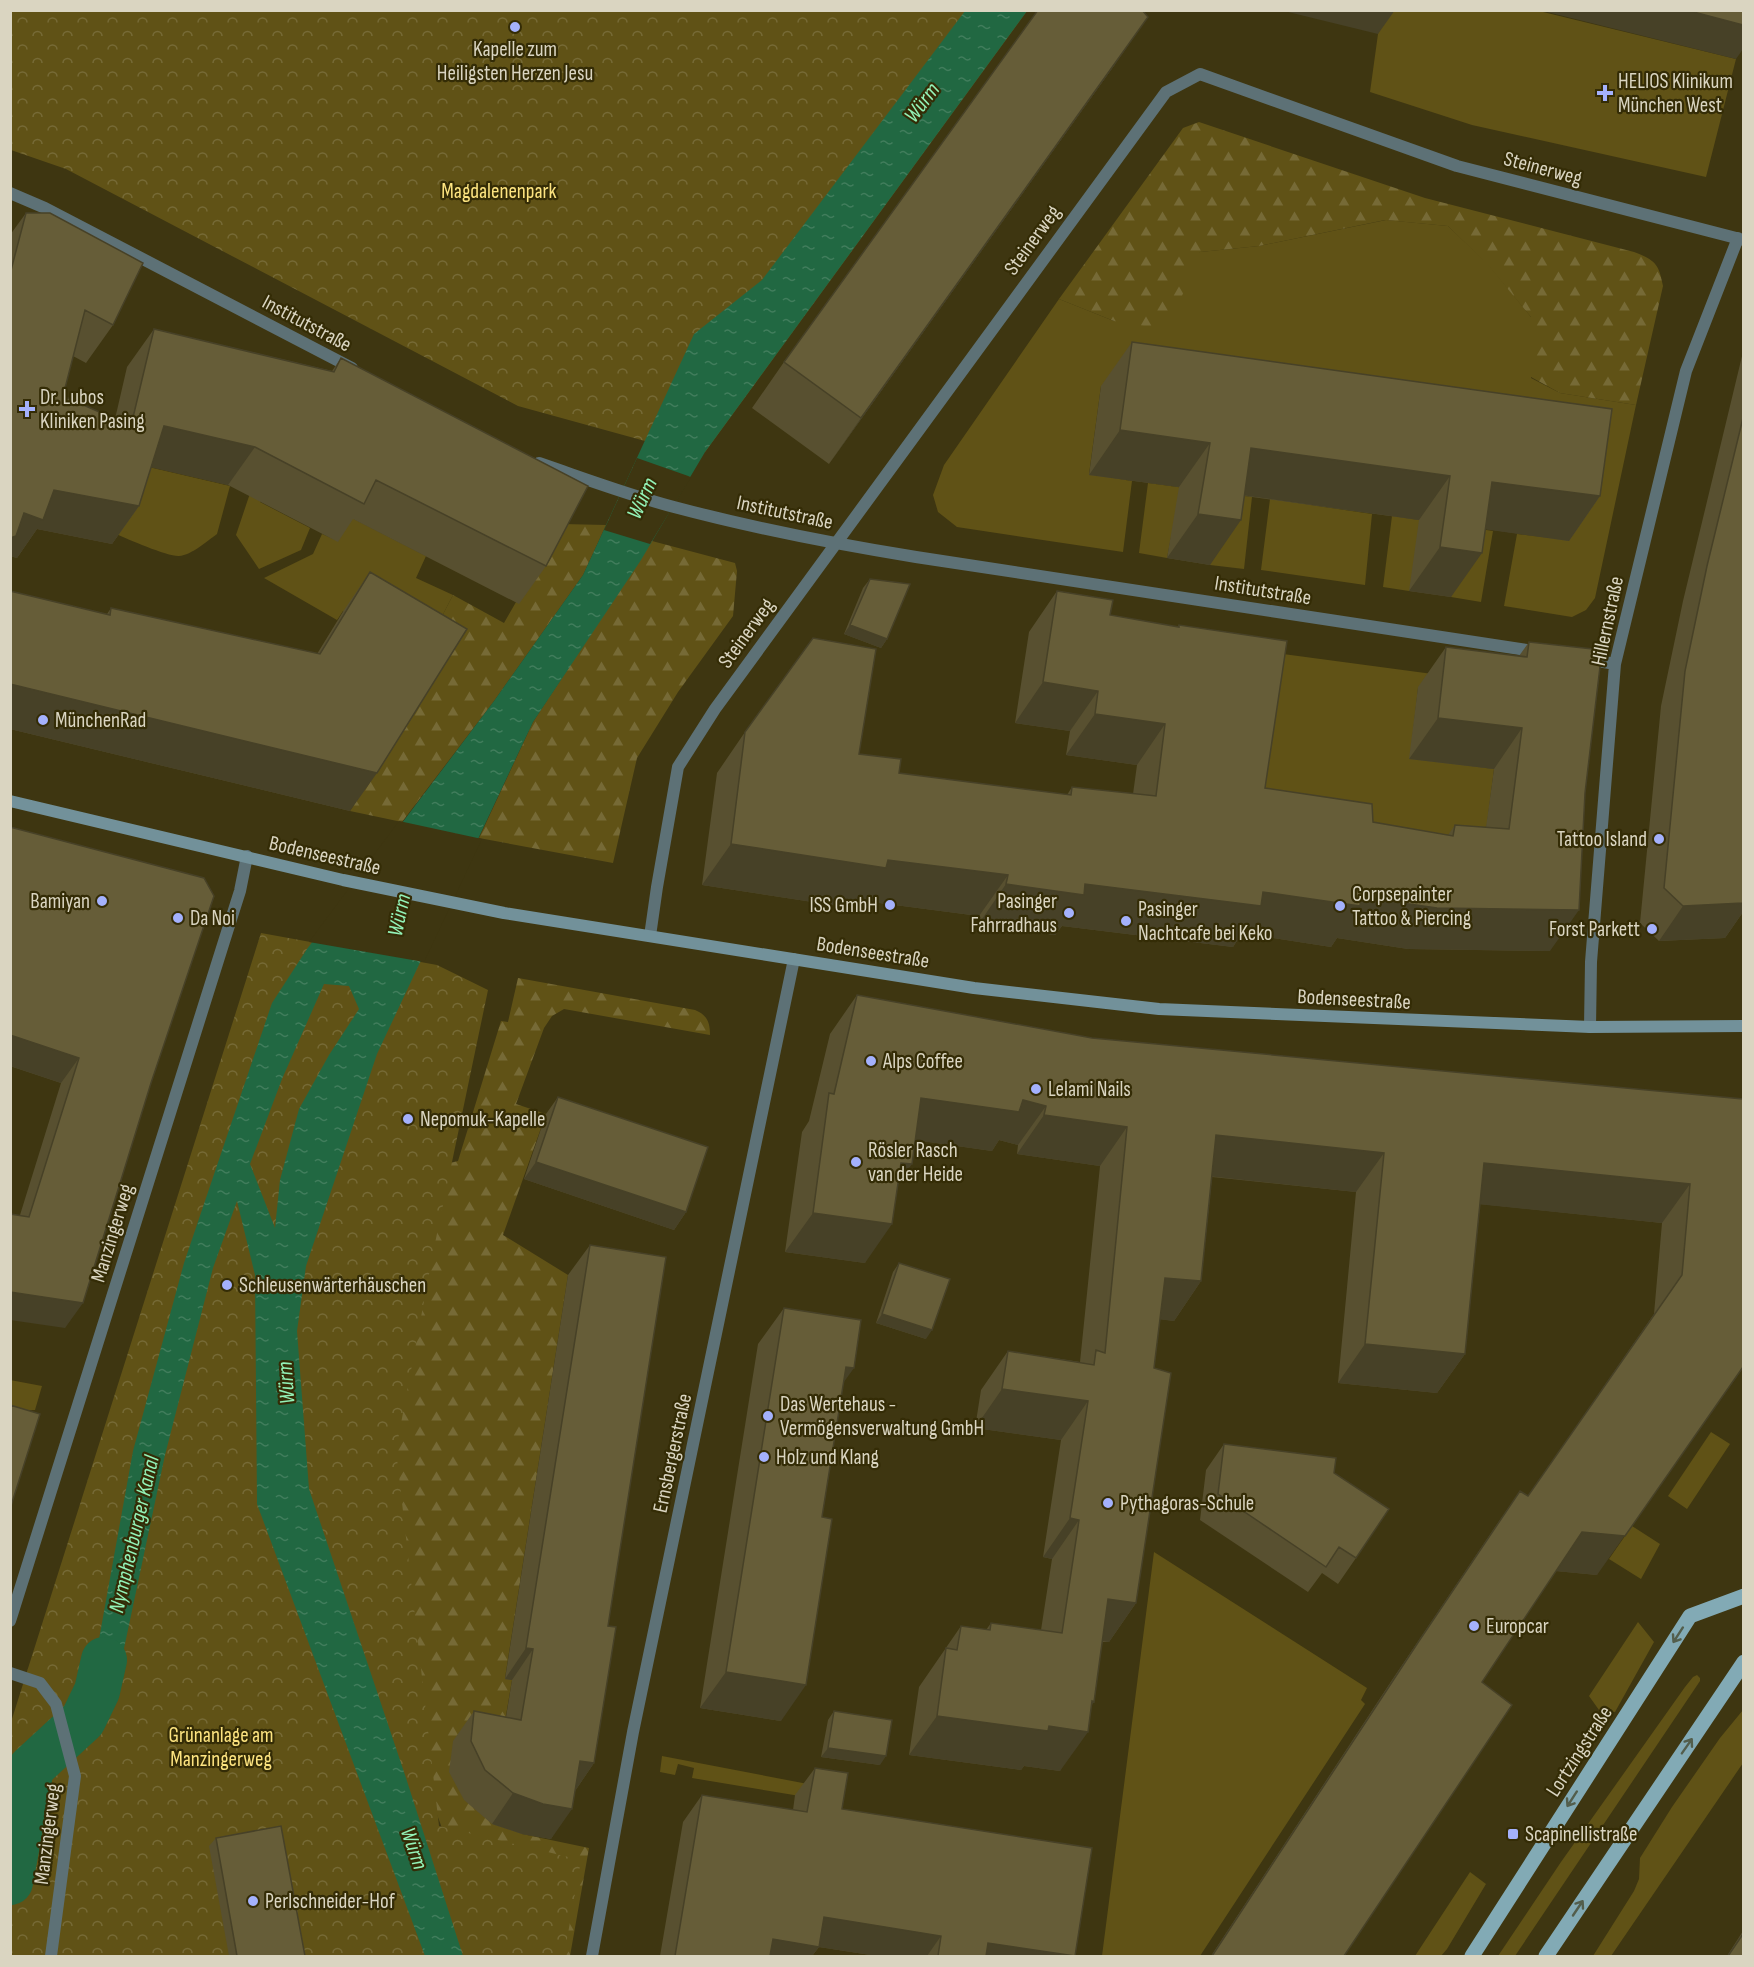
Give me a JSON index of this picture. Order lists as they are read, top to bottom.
{
  "streets": {
    "main road": ["Bodenseestraße", "Lortzingstraße"],
    "street": [
      "Steinerweg",
      "Institutstraße",
      "Hillernstraße",
      "Manzingerweg",
      "Ernsbergerstraße"
    ]
  },
  "crossings": [
    ["Steinerweg", "Institutstraße"],
    ["Steinerweg", "Hillernstraße"],
    ["Steinerweg", "Bodenseestraße"],
    ["Hillernstraße", "Bodenseestraße"],
    ["Bodenseestraße", "Manzingerweg"],
    ["Bodenseestraße", "Ernsbergerstraße"]
  ],
  "water": ["Würm", "Nymphenburger Kanal"],
  "parks": ["Magdalenenpark", "Grünanlage am Manzingerweg"],
  "places": {
    "other": [
      "Kapelle zum Heiligsten Herzen Jesu",
      "MünchenRad",
      "Tattoo Island",
      "Bamiyan",
      "ISS GmbH",
      "Corpsepainter Tattoo & Piercing",
      "Pasinger Fahrradhaus",
      "Da Noi",
      "Pasinger Nachtcafe bei Keko",
      "Forst Parkett",
      "Alps Coffee",
      "Lelami Nails",
      "Nepomuk-Kapelle",
      "Rösler Rasch van der Heide",
      "Schleusenwärterhäuschen",
      "Das Wertehaus - Vermögensverwaltung GmbH",
      "Holz und Klang",
      "Pythagoras-Schule",
      "Europcar",
      "Perlschneider-Hof"
    ],
    "health": ["HELIOS Klinikum München West", "Dr. Lubos Kliniken Pasing"],
    "transit": ["Scapinellistraße"]
  }
}
